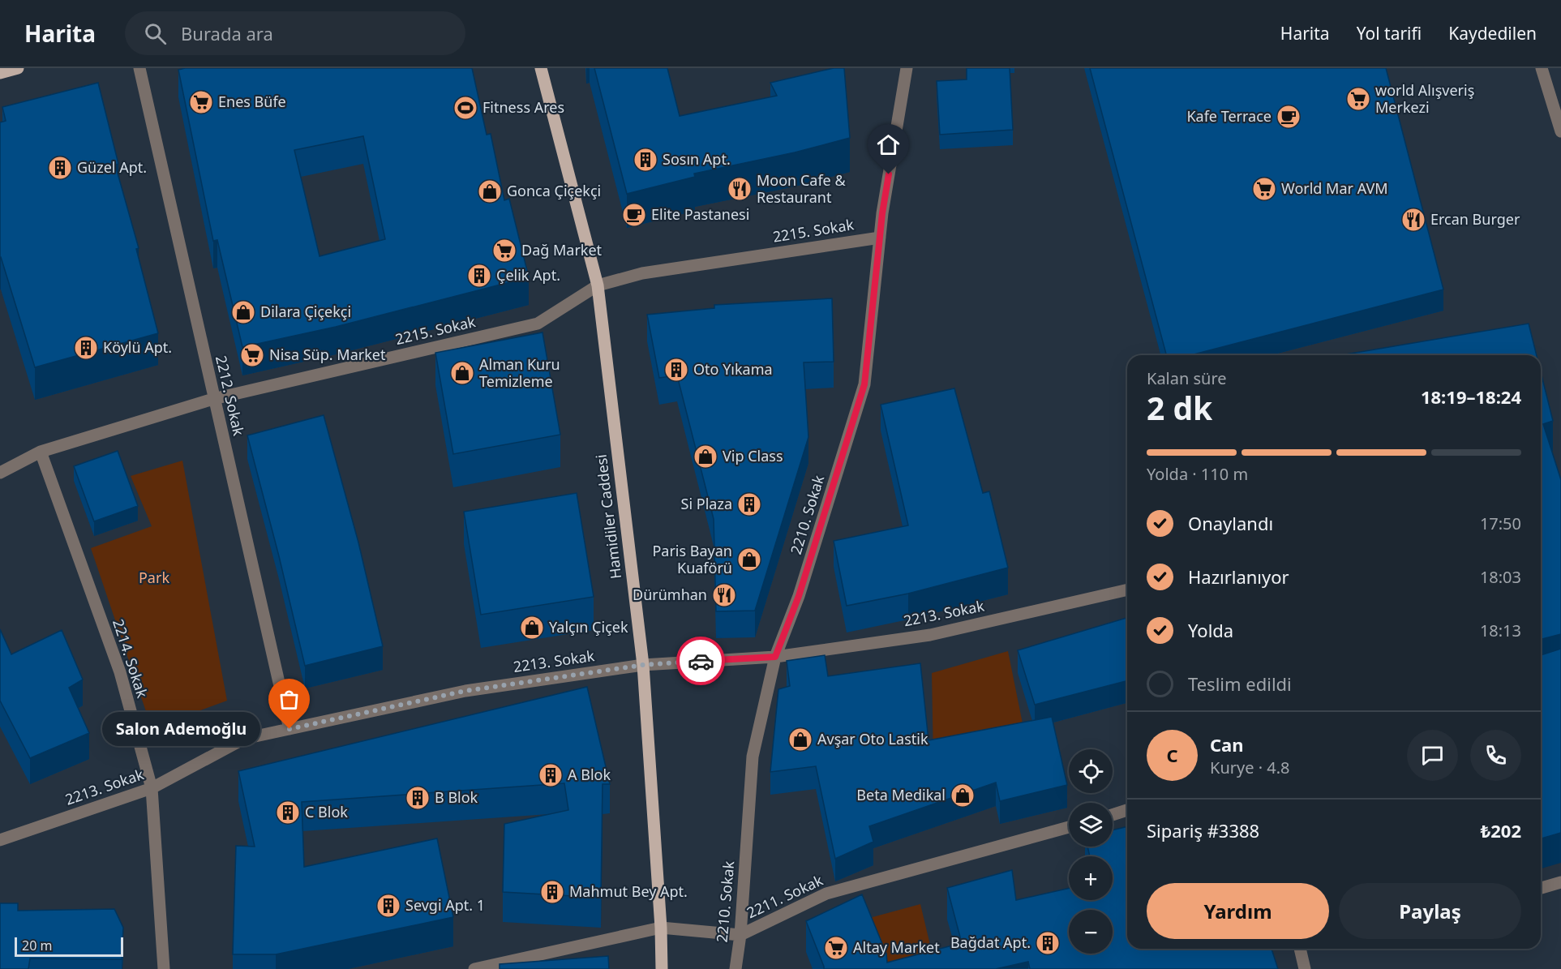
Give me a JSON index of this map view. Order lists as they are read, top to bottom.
{
  "streets": {
    "main road": ["Hamidiler Caddesi"],
    "street": [
      "2215. Sokak",
      "2212. Sokak",
      "2210. Sokak",
      "2213. Sokak",
      "2214. Sokak",
      "2211. Sokak"
    ]
  },
  "crossings": [
    ["2215. Sokak", "2212. Sokak"],
    ["2215. Sokak", "2210. Sokak"],
    ["2215. Sokak", "Hamidiler Caddesi"],
    ["2215. Sokak", "2214. Sokak"],
    ["2212. Sokak", "2213. Sokak"],
    ["2210. Sokak", "2213. Sokak"],
    ["2210. Sokak", "2211. Sokak"],
    ["Hamidiler Caddesi", "2213. Sokak"],
    ["Hamidiler Caddesi", "2211. Sokak"],
    ["2213. Sokak", "2214. Sokak"]
  ],
  "parks": ["Park"],
  "places": {
    "supermarket": [
      "world Alışveriş Merkezi",
      "Enes Büfe",
      "World Mar AVM",
      "Dağ Market",
      "Nisa Süp. Market",
      "Altay Market"
    ],
    "sports": ["Fitness Ares"],
    "cafe": ["Kafe Terrace", "Elite Pastanesi"],
    "building": [
      "Sosın Apt.",
      "Güzel Apt.",
      "Çelik Apt.",
      "Köylü Apt.",
      "Oto Yıkama",
      "Si Plaza",
      "A Blok",
      "B Blok",
      "C Blok",
      "Mahmut Bey Apt.",
      "Sevgi Apt. 1",
      "Bağdat Apt."
    ],
    "restaurant": ["Moon Cafe & Restaurant", "Ercan Burger", "Dürümhan"],
    "shop": [
      "Gonca Çiçekçi",
      "Dilara Çiçekçi",
      "Alman Kuru Temizleme",
      "Vip Class",
      "Paris Bayan Kuaförü",
      "Yalçın Çiçek",
      "Avşar Oto Lastik",
      "Beta Medikal"
    ],
    "other": ["Salon Ademoğlu"]
  },
  "scale_bar": "20 m",
  "page": {
    "header": "Harita",
    "search": "Burada ara",
    "nav": ["Harita", "Yol tarifi", "Kaydedilen"],
    "heading": ["2 dk", "Kalan süre", "18:19–18:24"],
    "panel": [
      "Can",
      "Kurye · 4.8",
      "Sipariş #3388",
      "₺202"
    ],
    "bar": "Yolda · 110 m",
    "list": [
      ["Onaylandı", "17:50"],
      ["Hazırlanıyor", "18:03"],
      ["Yolda", "18:13"],
      "Teslim edildi"
    ],
    "bubble": "Salon Ademoğlu",
    "round": "C",
    "map_buttons": ["+", "−"],
    "buttons": ["Yardım", "Paylaş"],
    "scale": "20 m"
  }
}
